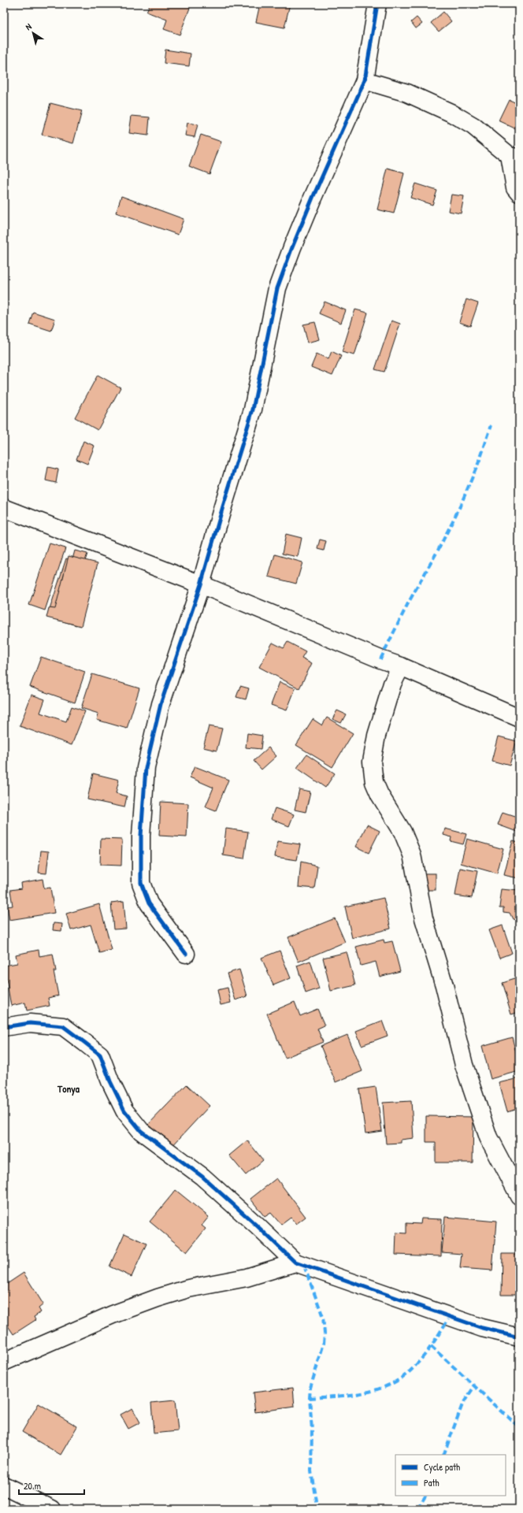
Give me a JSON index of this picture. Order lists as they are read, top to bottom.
{
  "districts": ["Tonya"],
  "legend": ["Cycle path", "Path"],
  "scale_bar": "20 m",
  "north": "top left"
}
